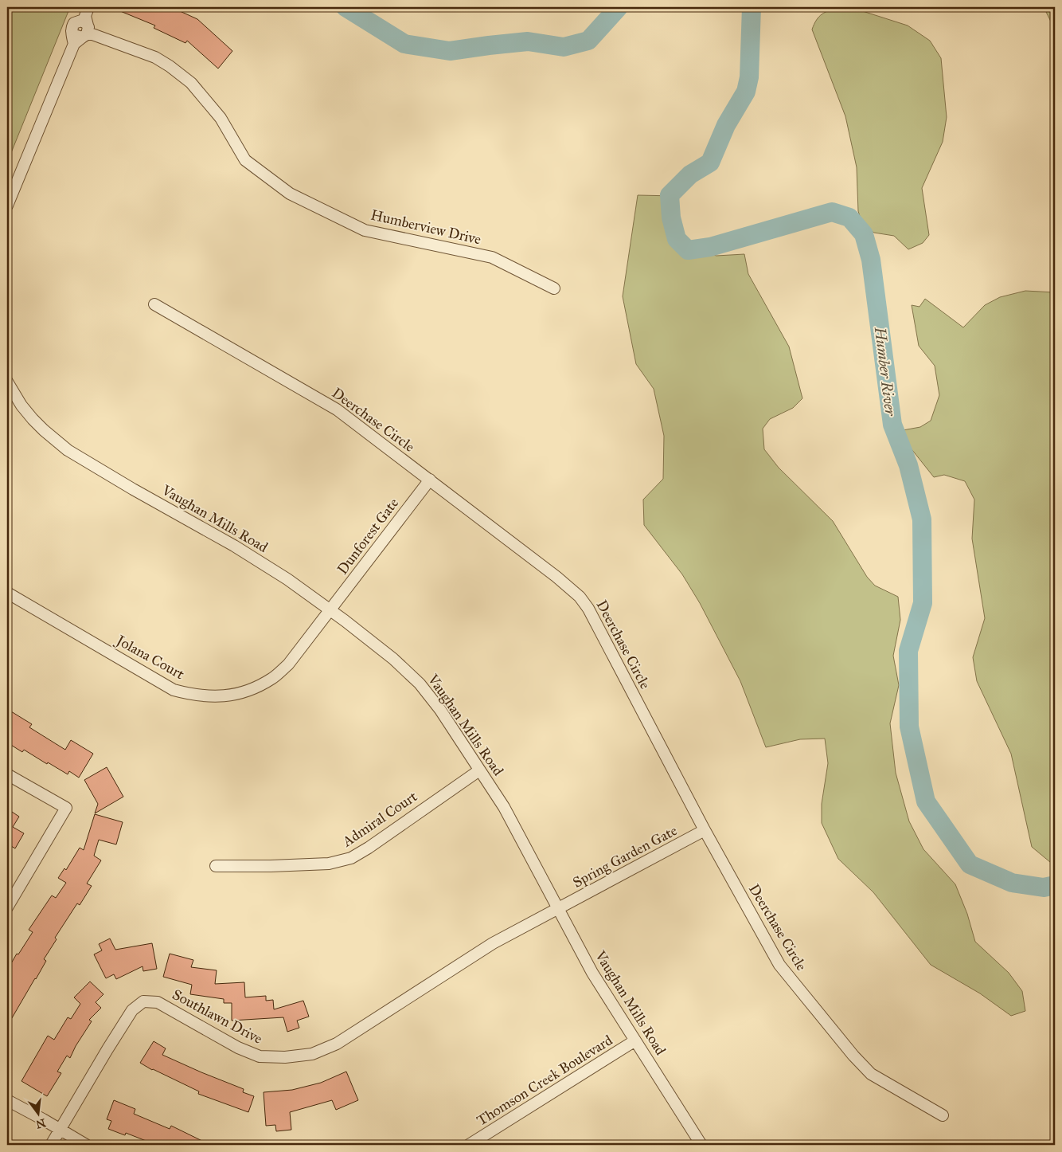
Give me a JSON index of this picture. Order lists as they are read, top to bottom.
{
  "streets": {
    "street": [
      "Humberview Drive",
      "Deerchase Circle",
      "Vaughan Mills Road",
      "Dunforest Gate",
      "Jolana Court",
      "Admiral Court",
      "Spring Garden Gate",
      "Southlawn Drive",
      "Thomson Creek Boulevard"
    ]
  },
  "crossings": [
    ["Deerchase Circle", "Dunforest Gate"],
    ["Deerchase Circle", "Spring Garden Gate"],
    ["Vaughan Mills Road", "Dunforest Gate"],
    ["Vaughan Mills Road", "Jolana Court"],
    ["Vaughan Mills Road", "Admiral Court"],
    ["Vaughan Mills Road", "Spring Garden Gate"],
    ["Vaughan Mills Road", "Southlawn Drive"],
    ["Vaughan Mills Road", "Thomson Creek Boulevard"],
    ["Dunforest Gate", "Jolana Court"],
    ["Spring Garden Gate", "Southlawn Drive"]
  ],
  "water": ["Humber River"],
  "north": "bottom"
}
